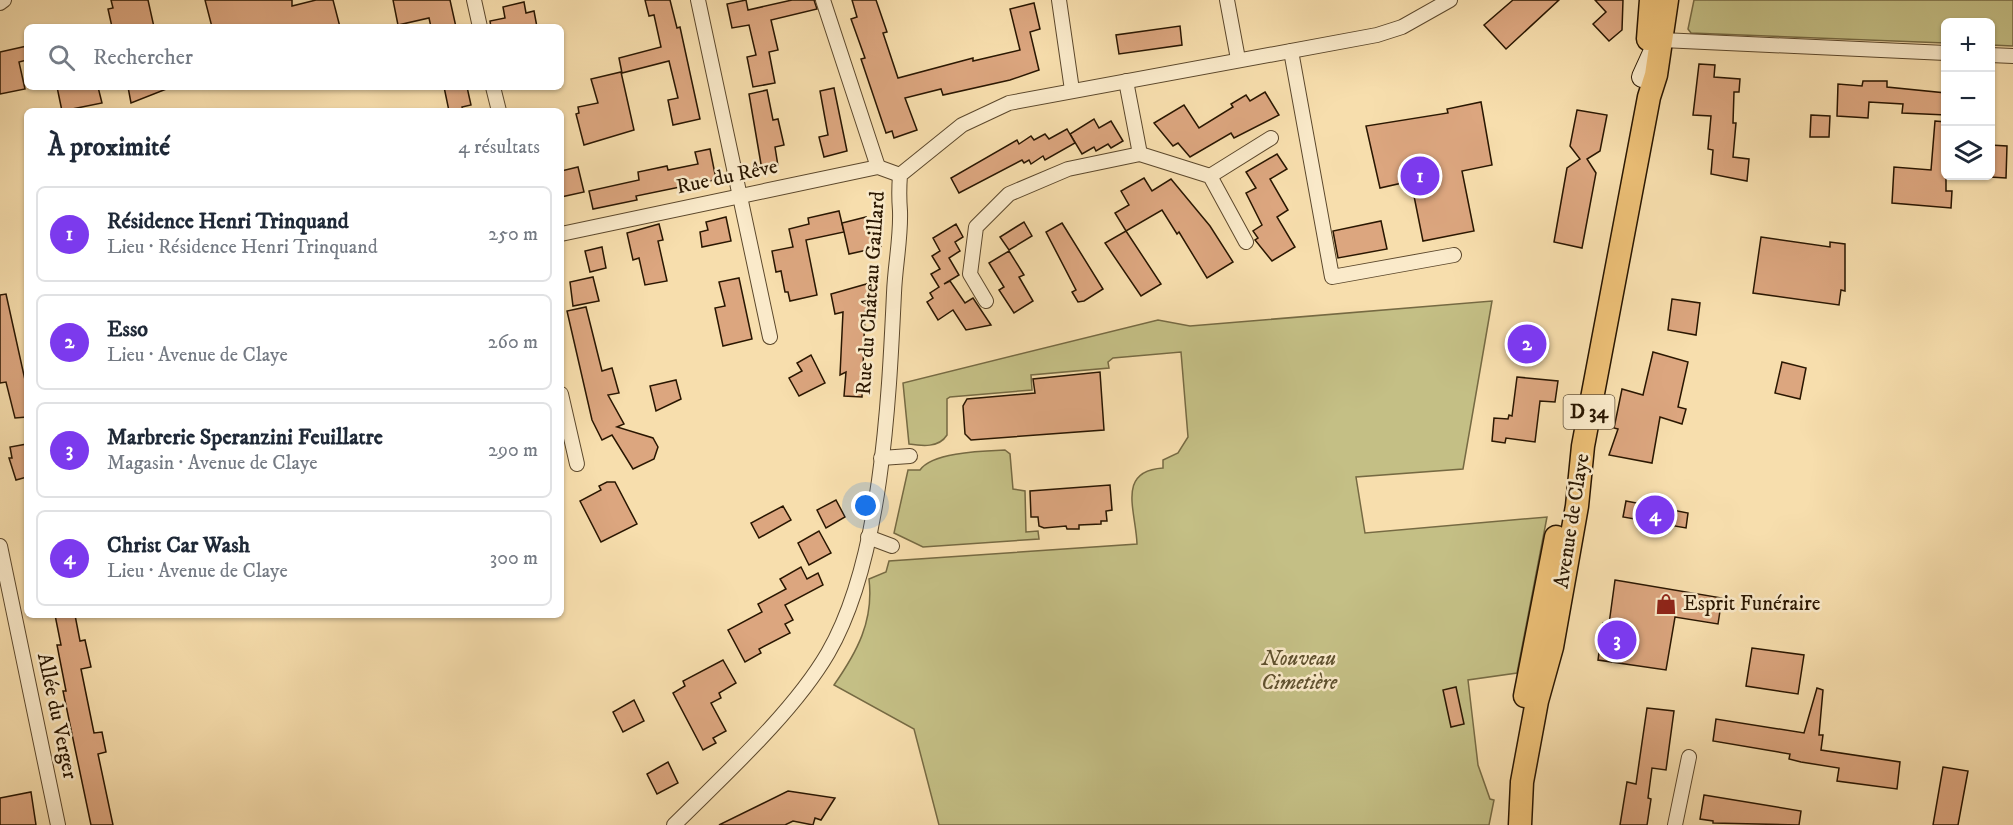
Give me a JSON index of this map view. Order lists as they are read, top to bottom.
{
  "streets": {
    "main road": ["D 34", "Avenue de Claye"],
    "street": ["Rue du Rêve", "Rue du Château Gaillard", "Allée du Verger"]
  },
  "parks": ["Nouveau Cimetière"],
  "places": {
    "shop": ["Esprit Funéraire"]
  },
  "page": {
    "map_buttons": ["+", "−"],
    "search": "Rechercher",
    "heading": ["À proximité", "4 résultats"],
    "pins": [
      "1",
      "2",
      "4",
      "3"
    ],
    "list": [
      {
        "mark": "1",
        "name": "Résidence Henri Trinquand",
        "note": "Lieu · Résidence Henri Trinquand",
        "value": "250 m"
      },
      {
        "mark": "2",
        "name": "Esso",
        "note": "Lieu · Avenue de Claye",
        "value": "260 m"
      },
      {
        "mark": "3",
        "name": "Marbrerie Speranzini Feuillatre",
        "note": "Magasin · Avenue de Claye",
        "value": "290 m"
      },
      {
        "mark": "4",
        "name": "Christ Car Wash",
        "note": "Lieu · Avenue de Claye",
        "value": "300 m"
      }
    ]
  }
}
